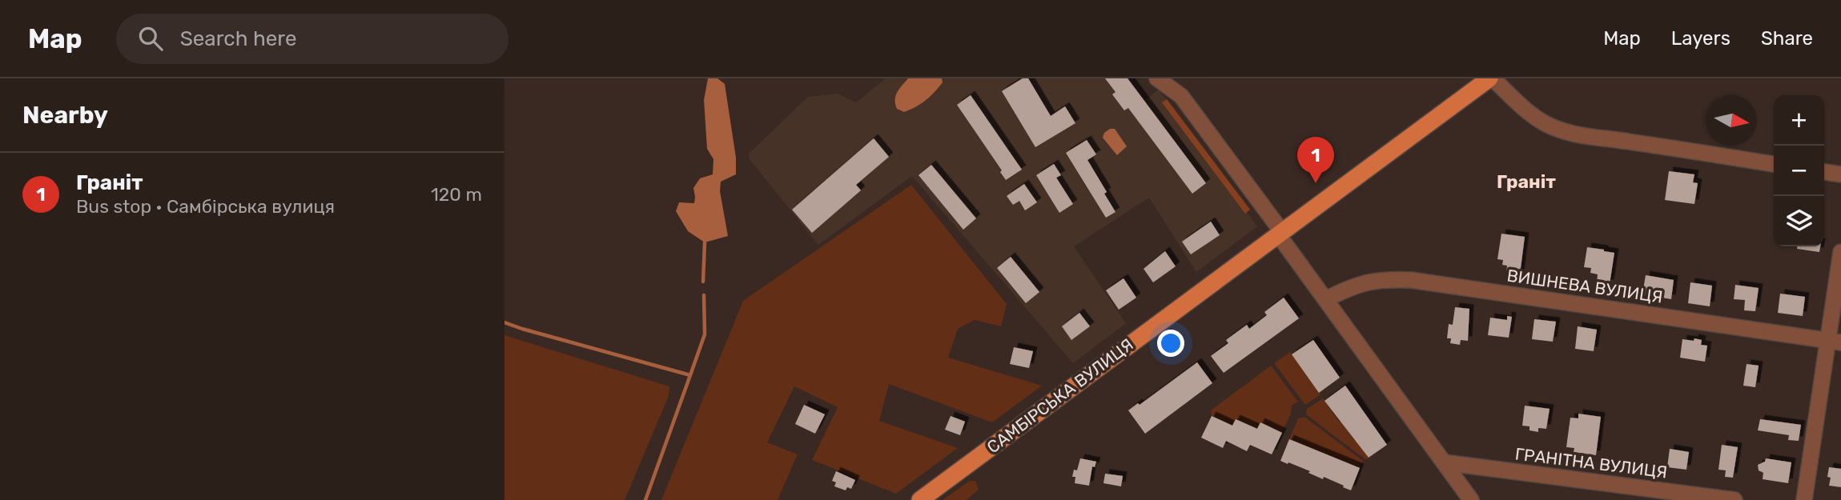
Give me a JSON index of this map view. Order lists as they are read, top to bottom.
{
  "streets": {
    "main road": ["САМБІРСЬКА ВУЛИЦЯ"],
    "street": ["ВИШНЕВА ВУЛИЦЯ", "ГРАНІТНА ВУЛИЦЯ"]
  },
  "districts": ["Граніт"],
  "north": "right",
  "page": {
    "header": "Map",
    "search": "Search here",
    "nav": ["Map", "Layers", "Share"],
    "heading": "Nearby",
    "map_buttons": ["+", "−"],
    "pins": "1",
    "list": [
      {
        "mark": "1",
        "name": "Граніт",
        "note": "Bus stop · Самбірська вулиця",
        "value": "120 m"
      }
    ]
  }
}
